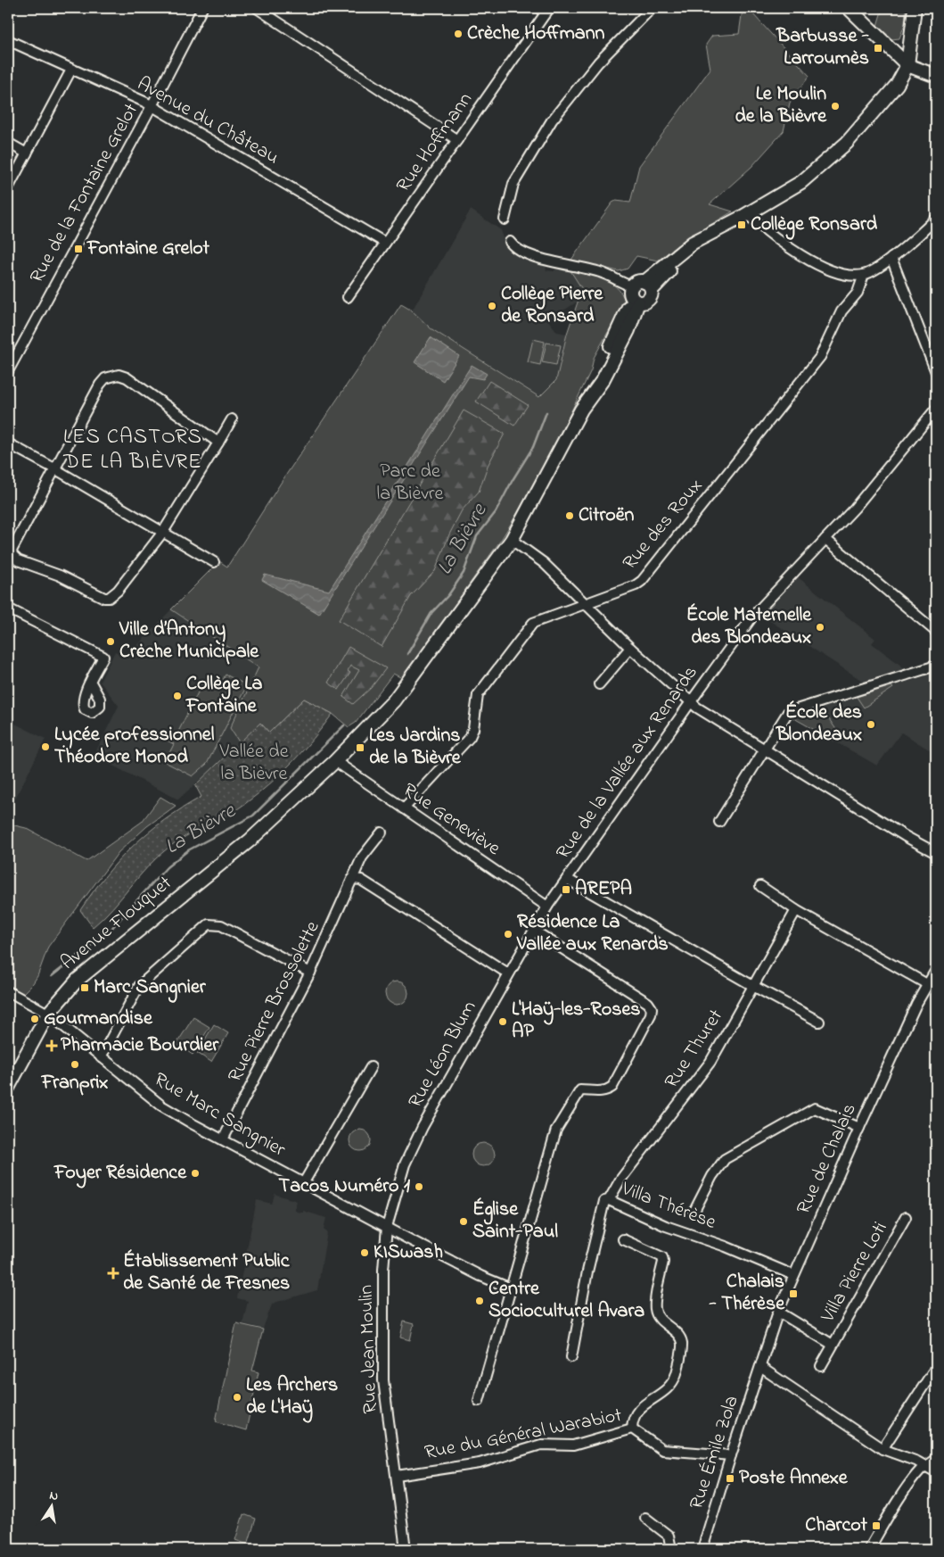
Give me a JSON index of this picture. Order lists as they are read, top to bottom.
{
  "streets": {
    "main road": ["Avenue Flouquet"],
    "street": [
      "Avenue du Château",
      "Rue Hoffmann",
      "Rue de la Fontaine Grelot",
      "Rue des Roux",
      "Rue de la Vallée aux Renards",
      "Rue Geneviève",
      "Rue Pierre Brossolette",
      "Rue Thuret",
      "Rue Léon Blum",
      "Rue Marc Sangnier",
      "Rue de Chalais",
      "Villa Thérèse",
      "Villa Pierre Loti",
      "Rue Jean Moulin",
      "Rue du Général Warabiot",
      "Rue Émile Zola"
    ]
  },
  "crossings": [
    ["Avenue du Château", "Rue Hoffmann"],
    ["Avenue du Château", "Rue de la Fontaine Grelot"],
    ["Rue des Roux", "Rue Geneviève"],
    ["Rue de la Vallée aux Renards", "Rue Geneviève"],
    ["Rue de la Vallée aux Renards", "Rue Léon Blum"],
    ["Rue Geneviève", "Avenue Flouquet"],
    ["Rue Geneviève", "Rue Léon Blum"],
    ["Avenue Flouquet", "Rue Marc Sangnier"],
    ["Rue Pierre Brossolette", "Rue Marc Sangnier"],
    ["Rue Thuret", "Villa Thérèse"],
    ["Rue Léon Blum", "Rue Marc Sangnier"],
    ["Rue Léon Blum", "Rue Jean Moulin"],
    ["Rue Marc Sangnier", "Rue Jean Moulin"],
    ["Rue de Chalais", "Villa Thérèse"],
    ["Rue de Chalais", "Villa Pierre Loti"],
    ["Rue de Chalais", "Rue Émile Zola"],
    ["Rue Jean Moulin", "Rue du Général Warabiot"],
    ["Rue du Général Warabiot", "Rue Émile Zola"]
  ],
  "districts": ["LES CASTORS DE LA BIÈVRE"],
  "water": ["La Bièvre"],
  "parks": ["Parc de la Bièvre", "Vallée de la Bièvre"],
  "places": {
    "other": [
      "Crèche Hoffmann",
      "Le Moulin de la Bièvre",
      "Collège Pierre de Ronsard",
      "Citroën",
      "École Maternelle des Blondeaux",
      "Ville d’Antony Crėche Municipale",
      "Collège La Fontaine",
      "École des Blondeaux",
      "Lycée professionnel Théodore Monod",
      "Résidence La Vallée aux Renards",
      "Gourmandise",
      "L'Haÿ-les-Roses AP",
      "Franprix",
      "Foyer Résidence",
      "Tacos Numéro 1",
      "Église Saint-Paul",
      "KISwash",
      "Centre Socioculturel Avara",
      "Les Archers de L'Haÿ"
    ],
    "transit": [
      "Barbusse - Larroumès",
      "Collège Ronsard",
      "Fontaine Grelot",
      "Les Jardins de la Bièvre",
      "AREPA",
      "Marc Sangnier",
      "Chalais - Thérèse",
      "Poste Annexe",
      "Charcot"
    ],
    "health": ["Pharmacie Bourdier", "Établissement Public de Santé de Fresnes"]
  },
  "north": "top"
}
